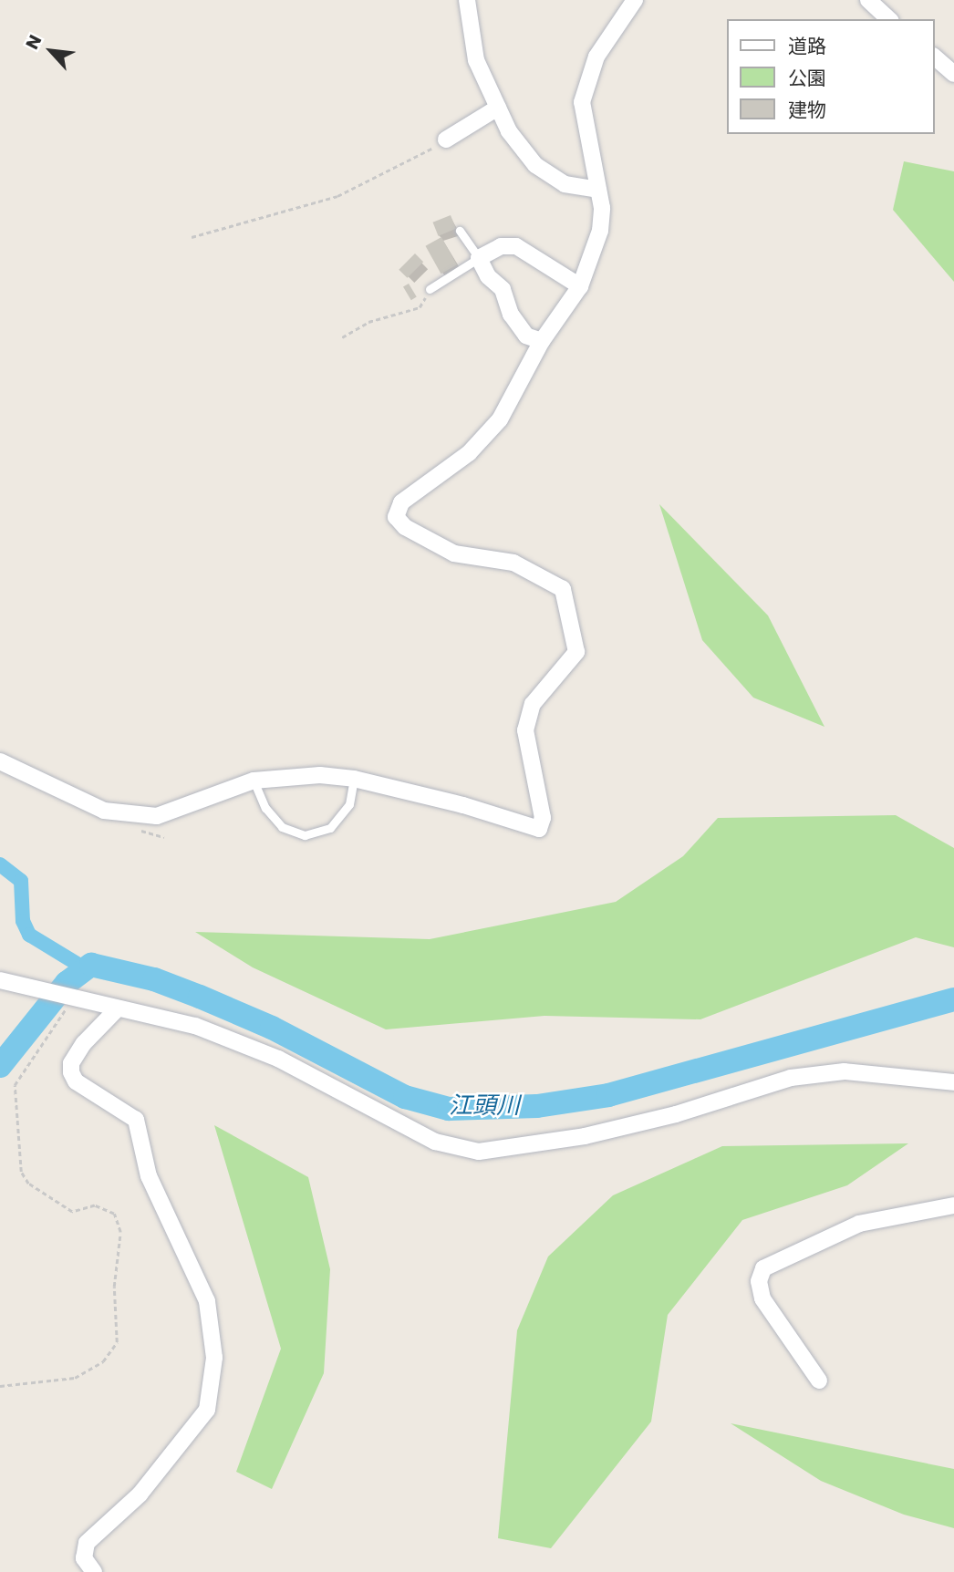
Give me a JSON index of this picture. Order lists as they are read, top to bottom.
{
  "water": ["江頭川"],
  "legend": ["道路", "公園", "建物"],
  "north": "top left"
}
